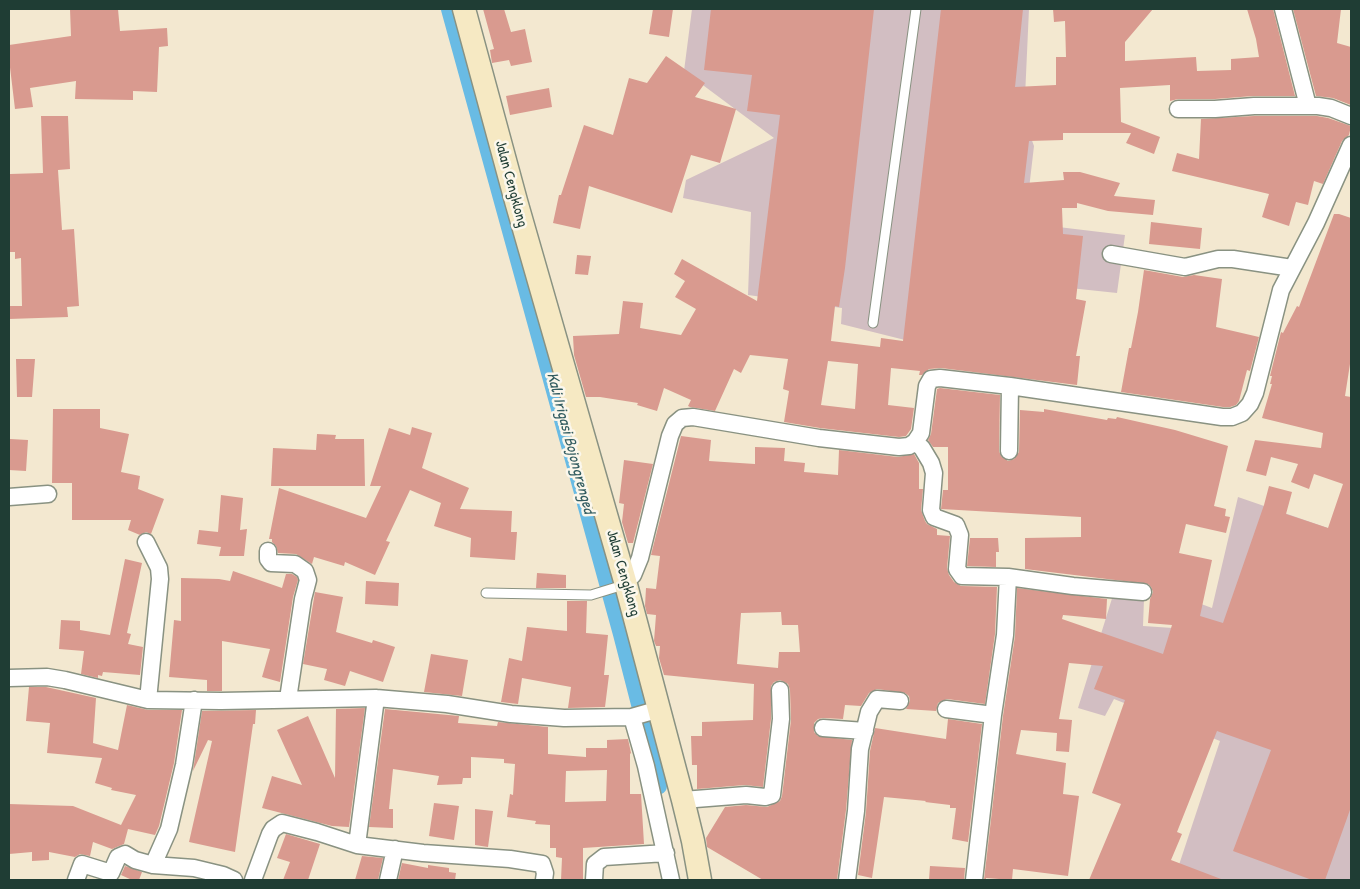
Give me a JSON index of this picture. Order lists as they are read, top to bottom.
{
  "streets": {
    "main road": ["Jalan Cengklong"]
  },
  "water": ["Kali Irigasi Bojongrenged"]
}
